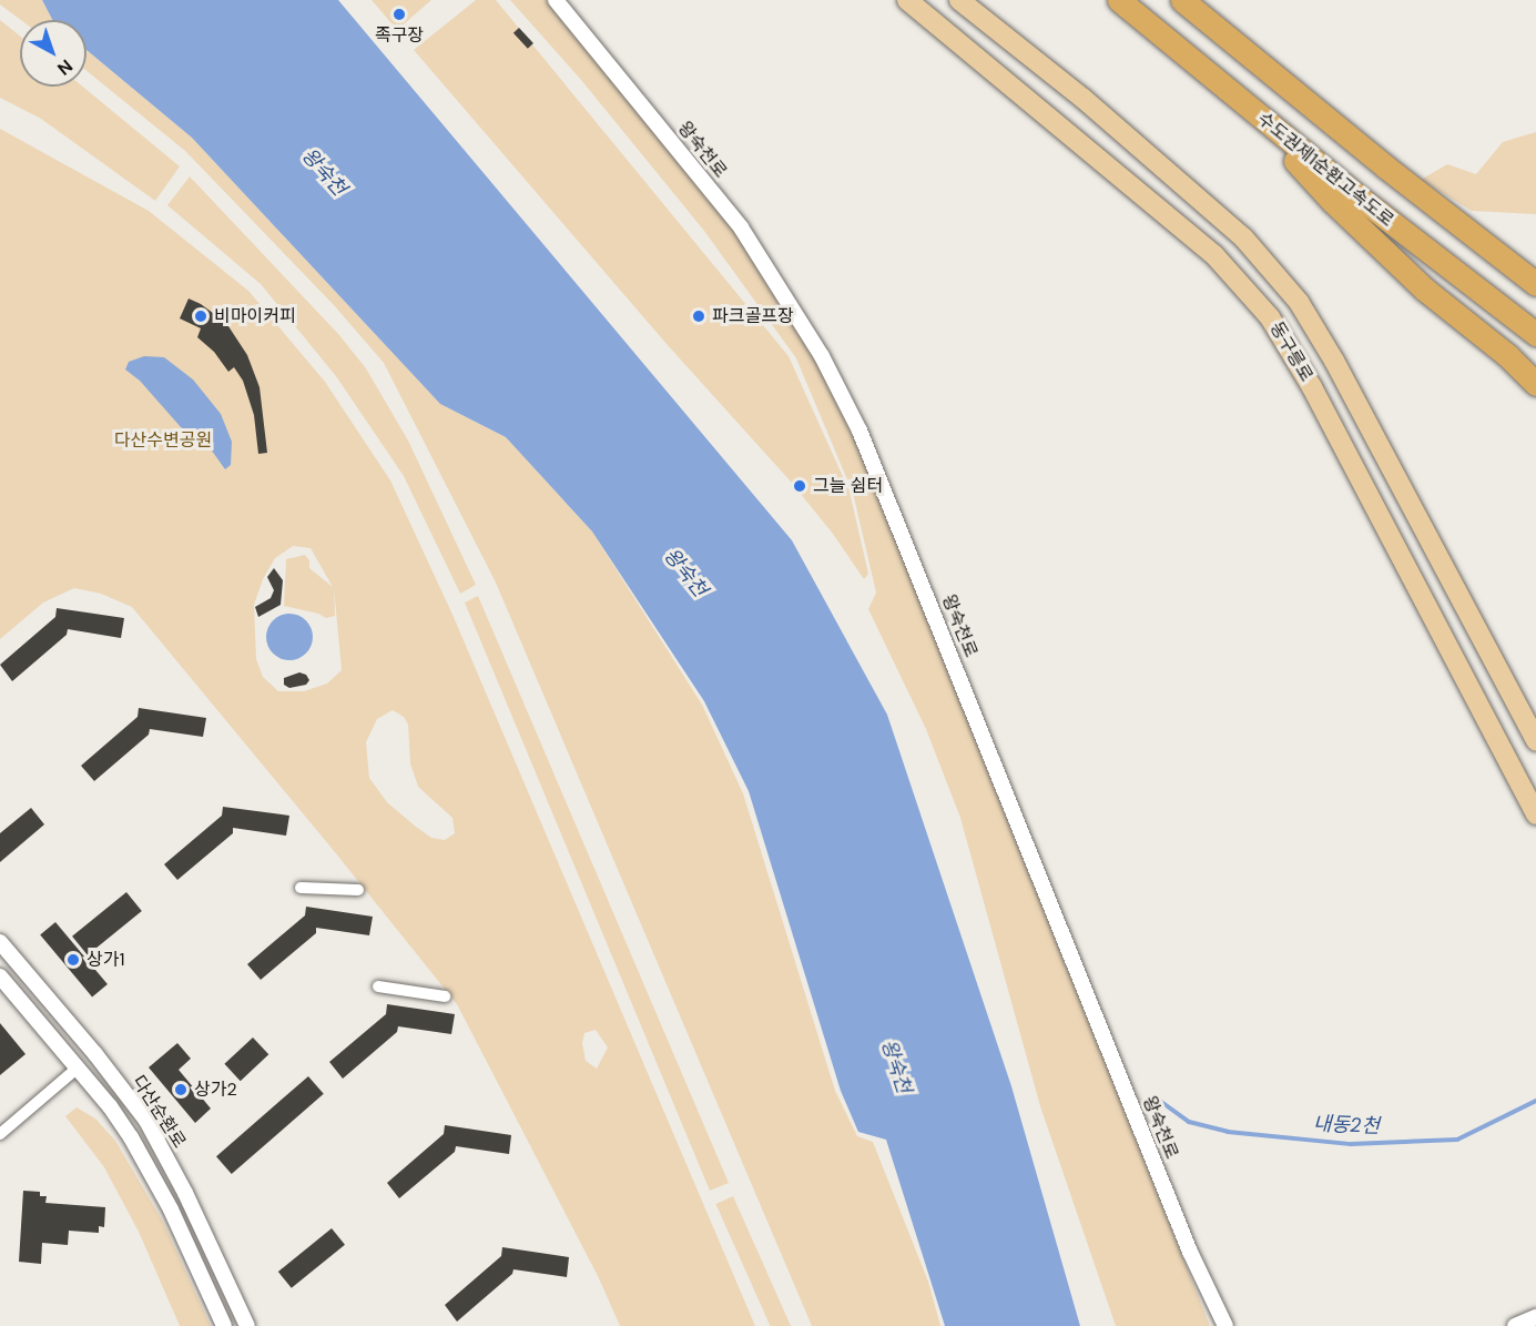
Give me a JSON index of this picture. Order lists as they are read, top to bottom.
{
  "streets": {
    "highway": ["수도권제1순환고속도로"],
    "main road": ["동구릉로"],
    "street": ["왕숙천로", "다산순환로"]
  },
  "water": ["왕숙천", "내동2천"],
  "parks": ["다산수변공원"],
  "places": [
    "족구장",
    "비마이커피",
    "파크골프장",
    "그늘 쉼터",
    "상가1",
    "상가2"
  ],
  "north": "bottom right"
}
